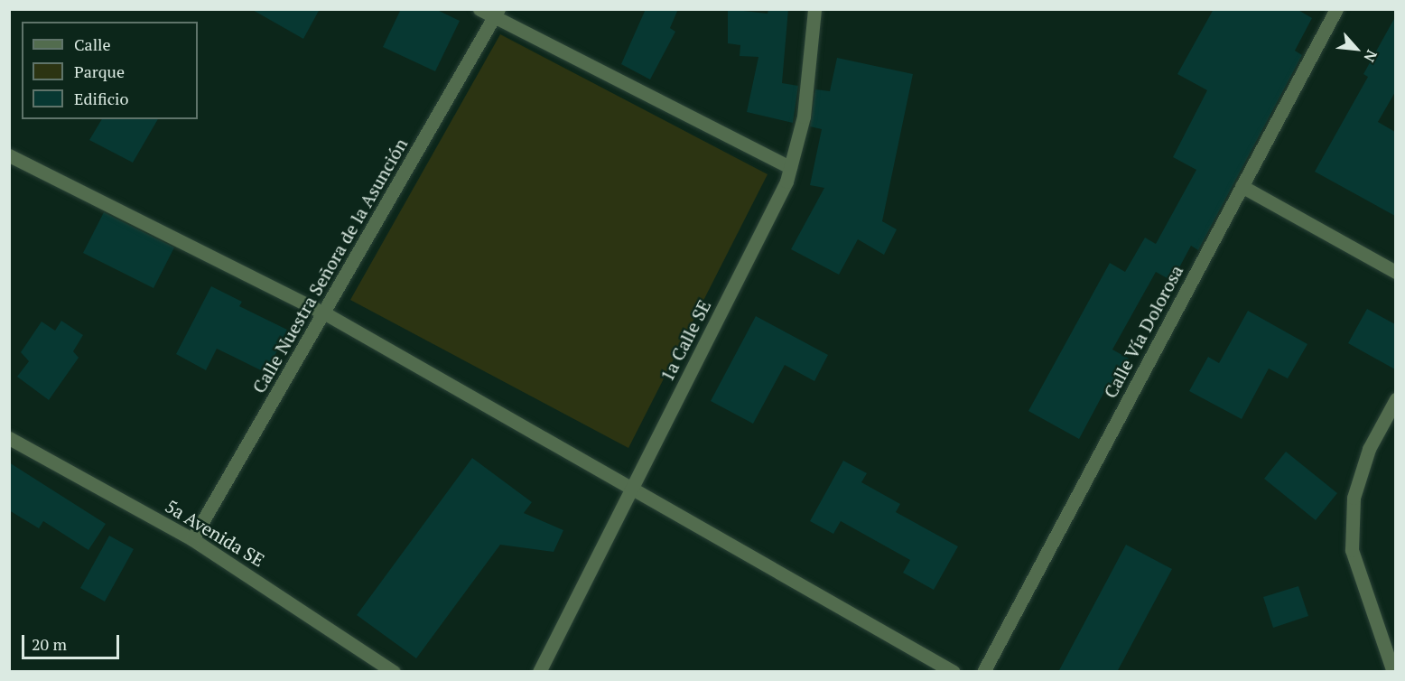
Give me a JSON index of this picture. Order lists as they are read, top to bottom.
{
  "streets": {
    "street": [
      "Calle Nuestra Señora de la Asunción",
      "Calle Vía Dolorosa",
      "1a Calle SE",
      "5a Avenida SE"
    ]
  },
  "crossings": [
    ["Calle Nuestra Señora de la Asunción", "5a Avenida SE"]
  ],
  "legend": ["Calle", "Parque", "Edificio"],
  "scale_bar": "20 m",
  "north": "bottom right"
}
